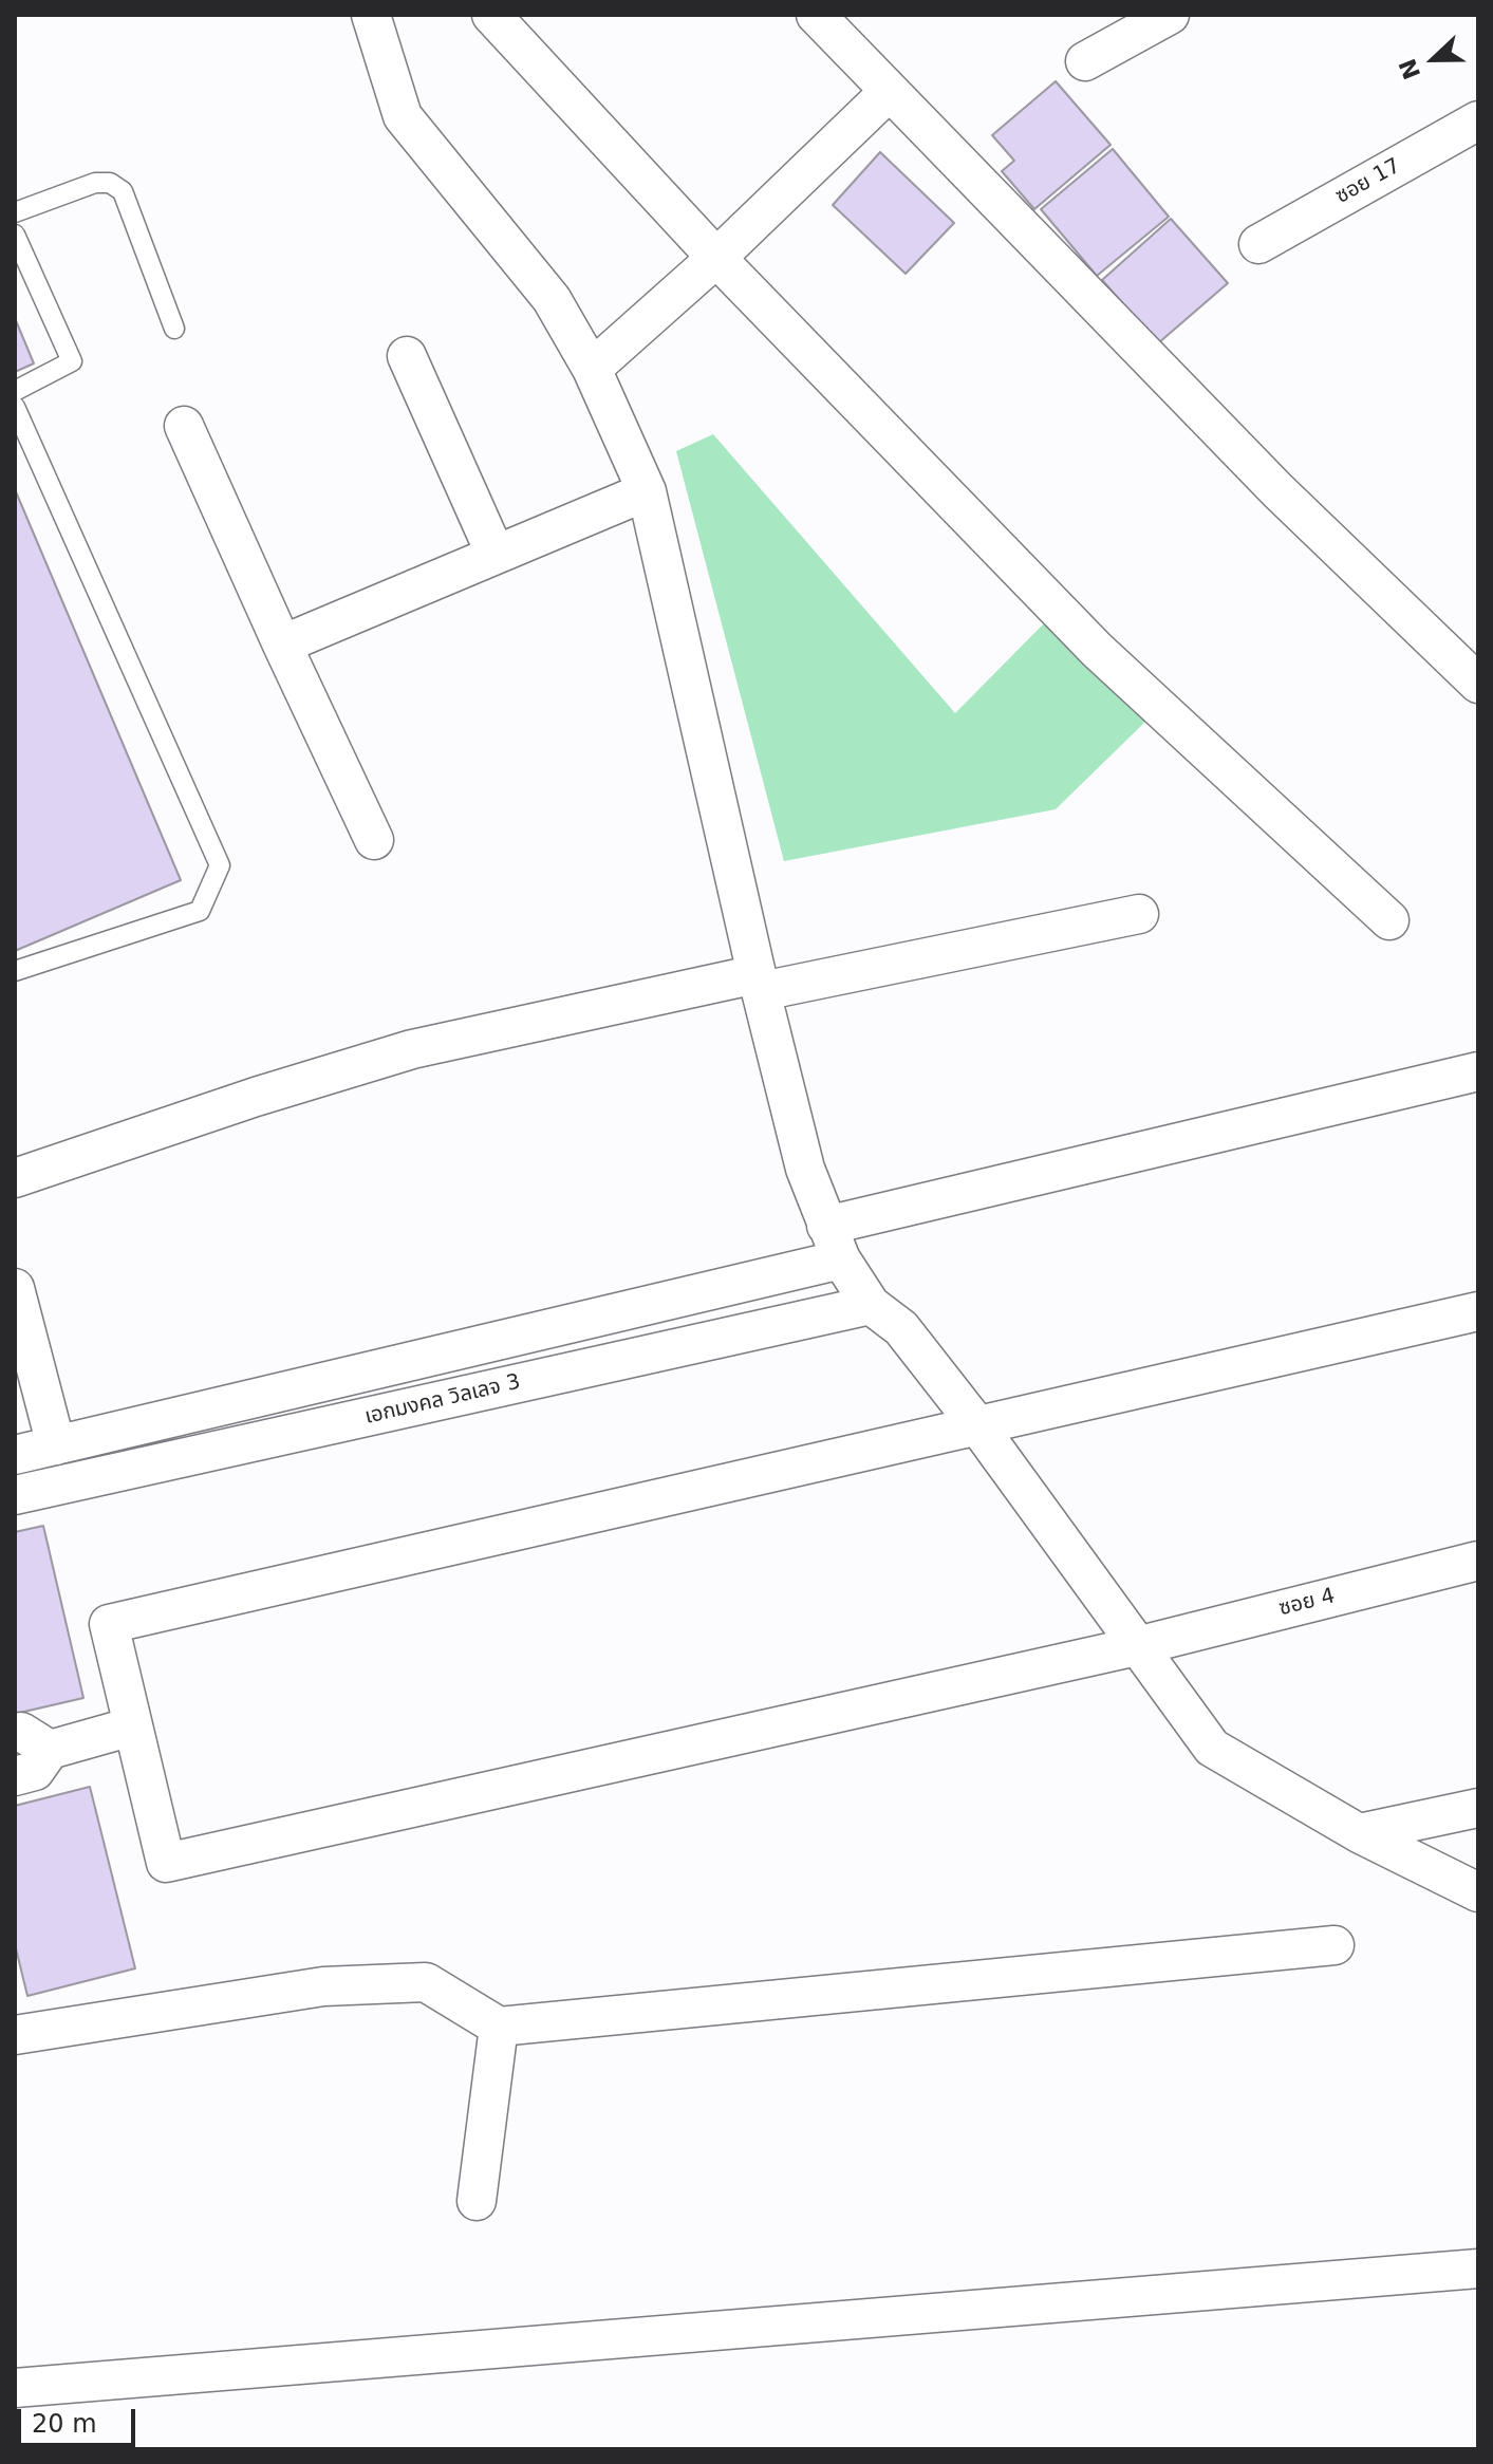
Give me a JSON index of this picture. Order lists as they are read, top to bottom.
{
  "streets": {
    "street": ["ซอย 17", "เอกมงคล วิลเลจ 3", "ซอย 4"]
  },
  "scale_bar": "20 m",
  "north": "left"
}
